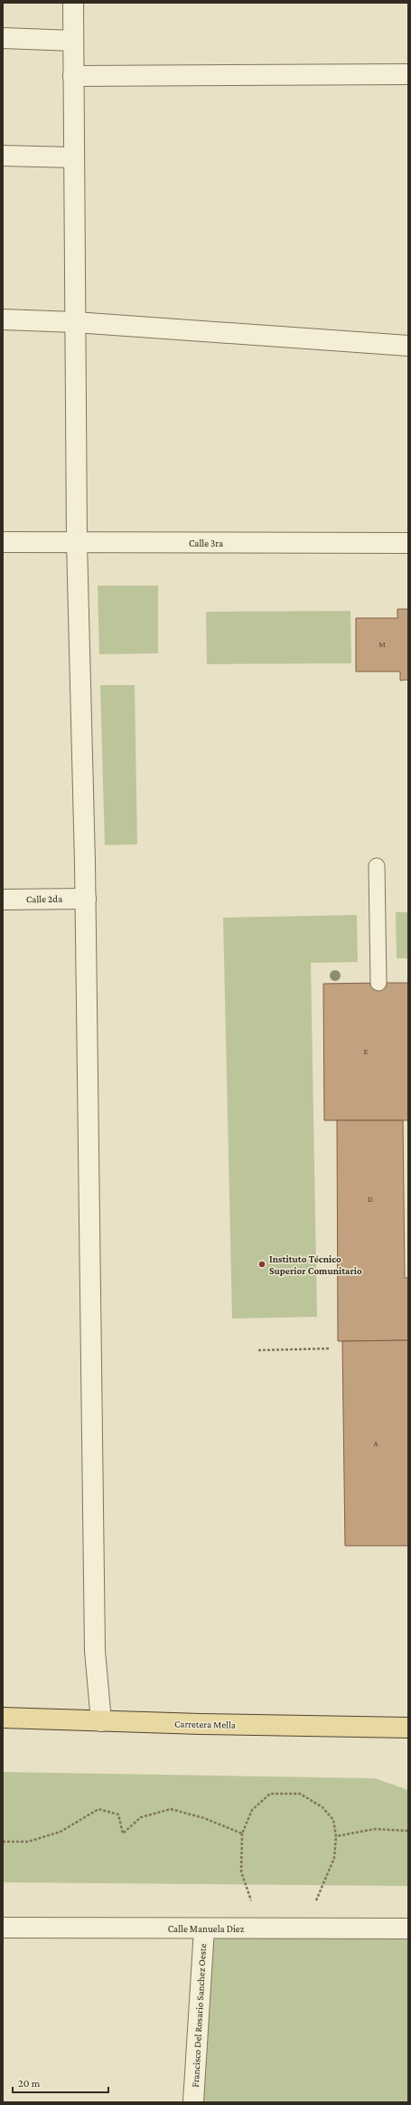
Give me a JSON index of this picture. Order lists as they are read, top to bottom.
{
  "streets": {
    "main road": ["Carretera Mella"],
    "street": [
      "Calle 3ra",
      "Calle 2da",
      "Calle Manuela Diez",
      "Francisco Del Rosario Sanchez Oeste"
    ]
  },
  "crossings": [
    ["Calle Manuela Diez", "Francisco Del Rosario Sanchez Oeste"]
  ],
  "places": ["Instituto Técnico Superior Comunitario"],
  "house_numbers": [
    "M",
    "E",
    "D",
    "A"
  ],
  "scale_bar": "20 m"
}
